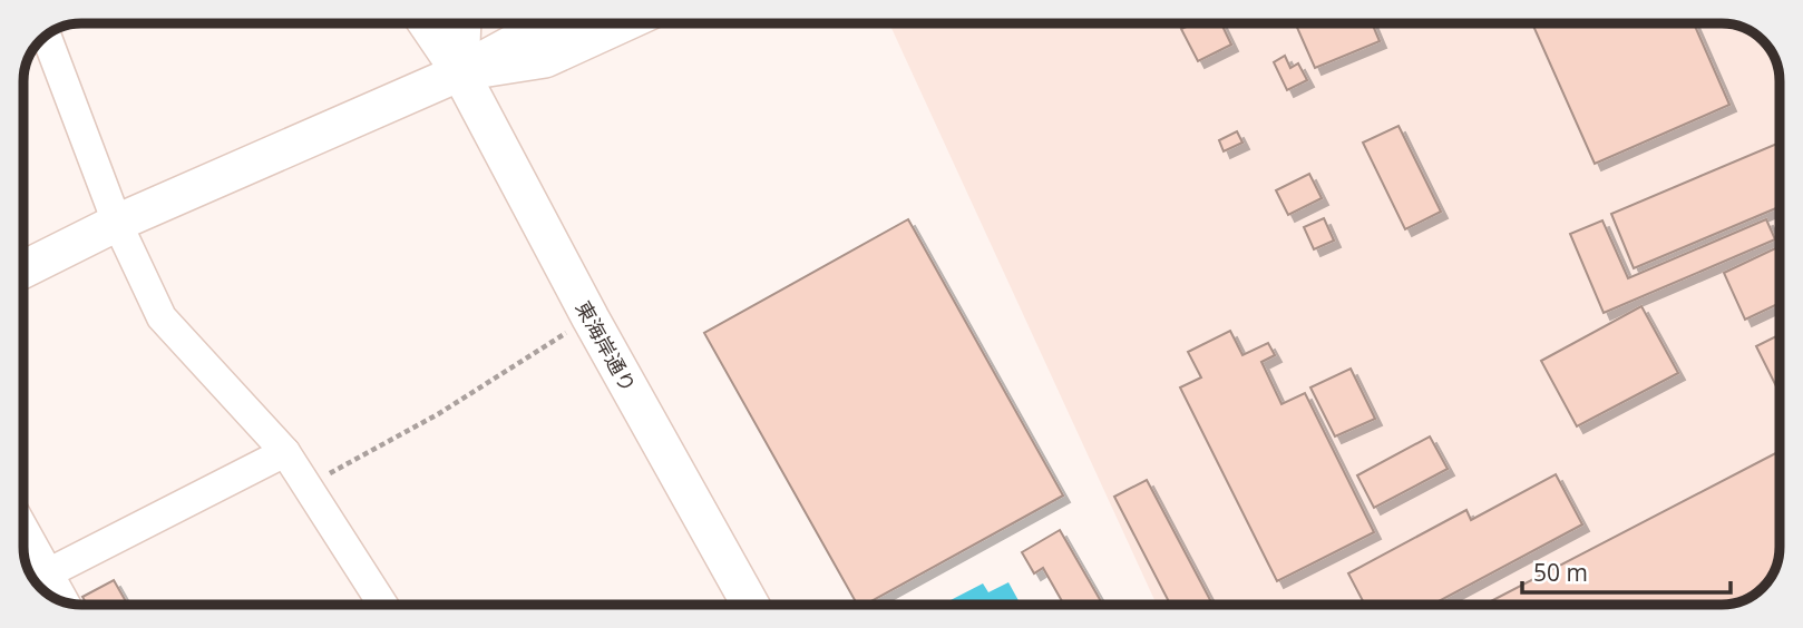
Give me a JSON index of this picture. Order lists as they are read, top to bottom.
{
  "streets": {
    "street": ["東海岸通り"]
  },
  "scale_bar": "50 m"
}
